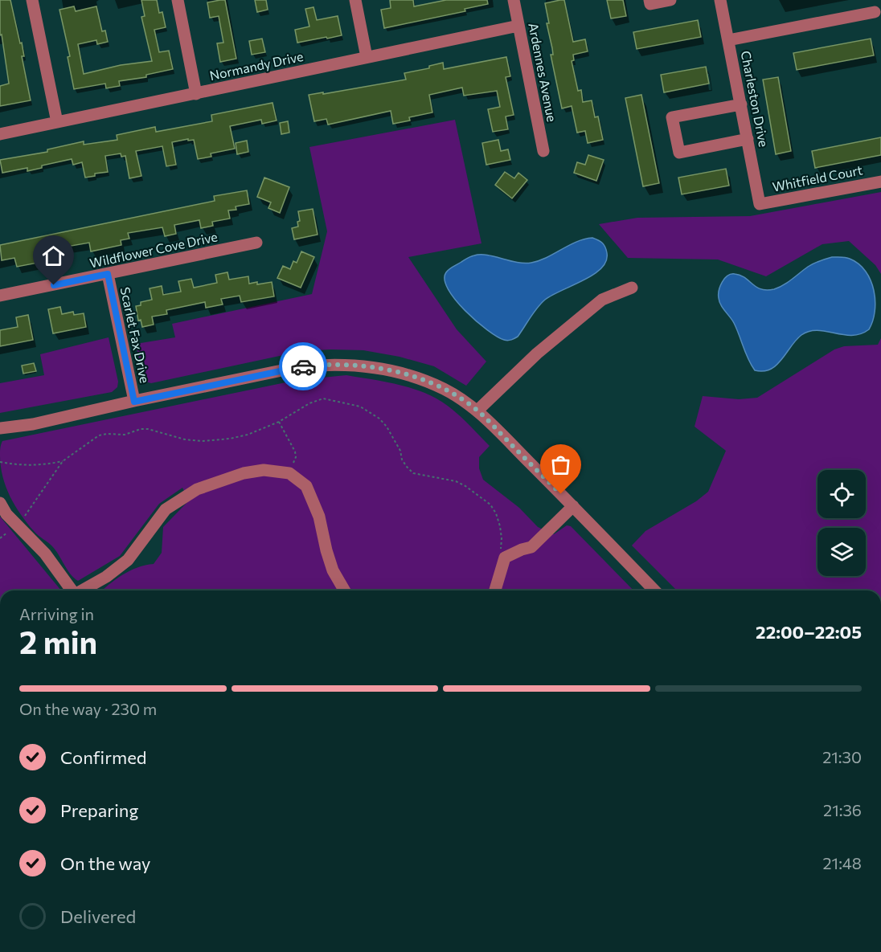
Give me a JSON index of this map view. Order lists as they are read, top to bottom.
{
  "streets": {
    "street": [
      "Normandy Drive",
      "Ardennes Avenue",
      "Charleston Drive",
      "Whitfield Court",
      "Wildflower Cove Drive",
      "Scarlet Fax Drive"
    ]
  },
  "crossings": [
    ["Normandy Drive", "Ardennes Avenue"],
    ["Charleston Drive", "Whitfield Court"],
    ["Wildflower Cove Drive", "Scarlet Fax Drive"]
  ],
  "page": {
    "heading": ["2 min", "Arriving in", "22:00–22:05"],
    "bar": "On the way · 230 m",
    "list": [
      ["Confirmed", "21:30"],
      ["Preparing", "21:36"],
      ["On the way", "21:48"],
      "Delivered"
    ]
  }
}
